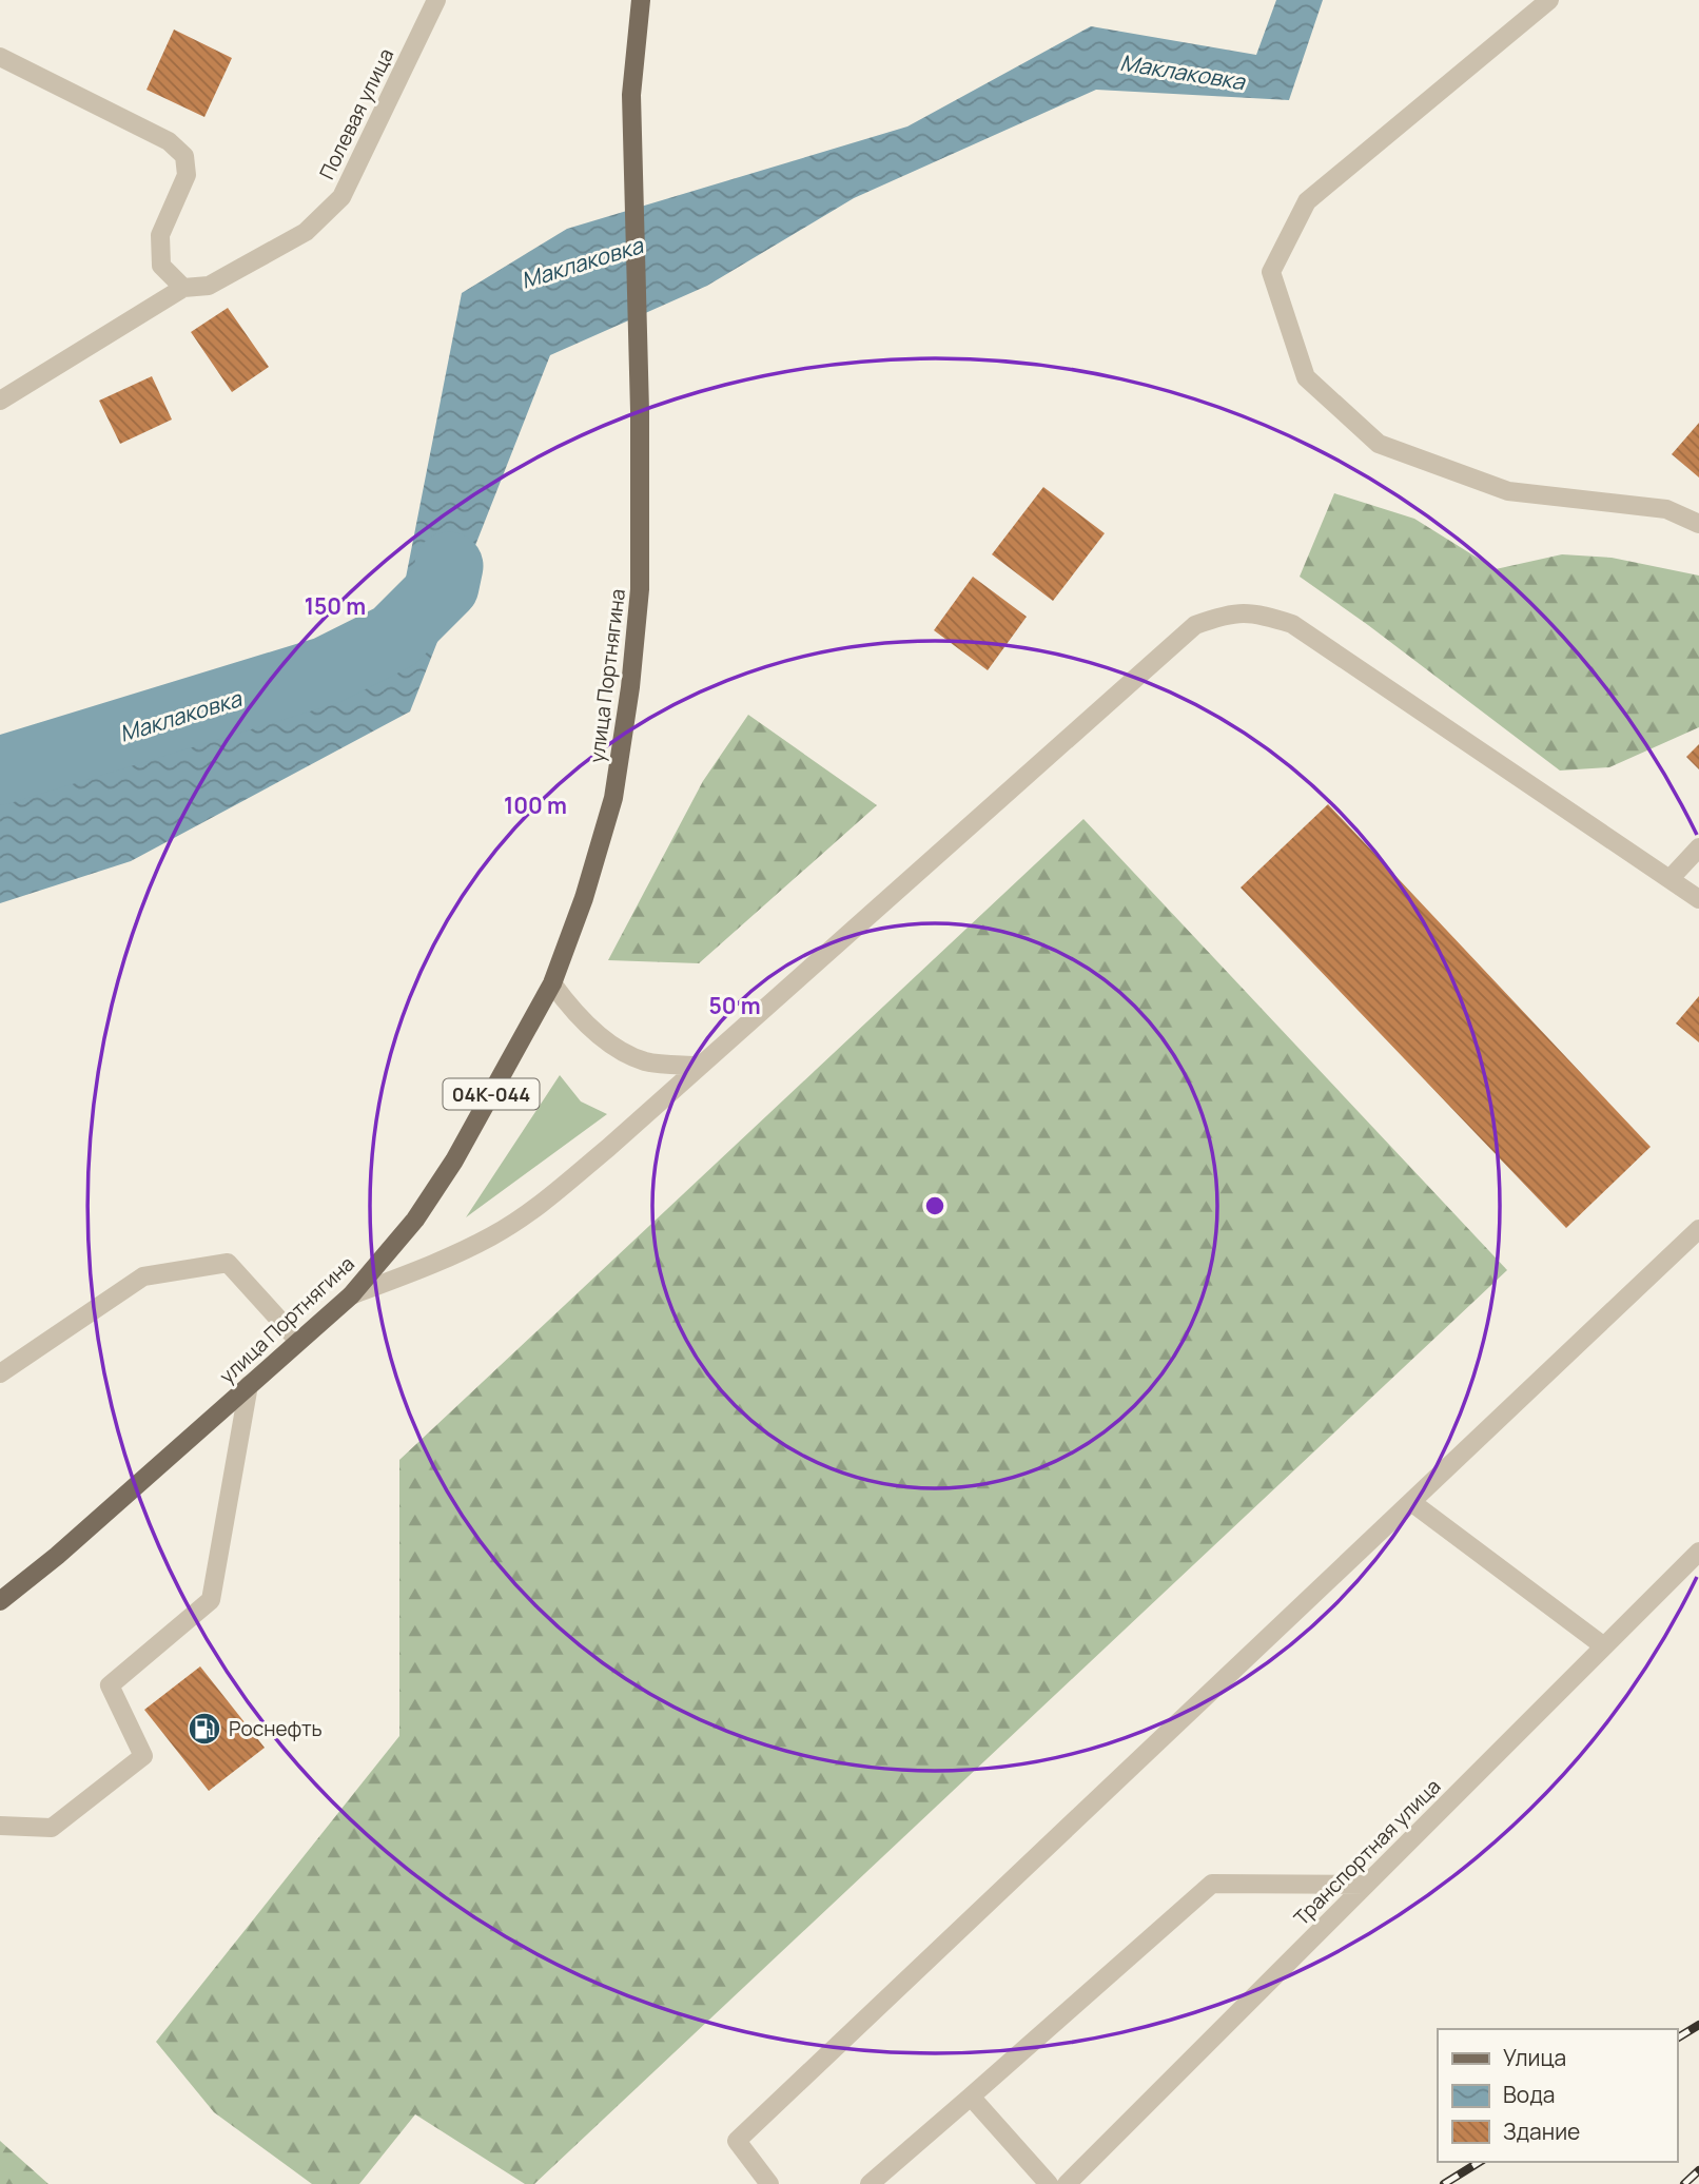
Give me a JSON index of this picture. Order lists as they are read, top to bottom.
{
  "streets": {
    "main road": ["улица Портнягина", "04К-044"],
    "street": ["Полевая улица", "Транспортная улица"]
  },
  "water": ["Маклаковка"],
  "places": {
    "fuel station": ["Роснефть"]
  },
  "legend": ["Улица", "Вода", "Здание"],
  "rings": ["150 m", "100 m", "50 m"]
}
